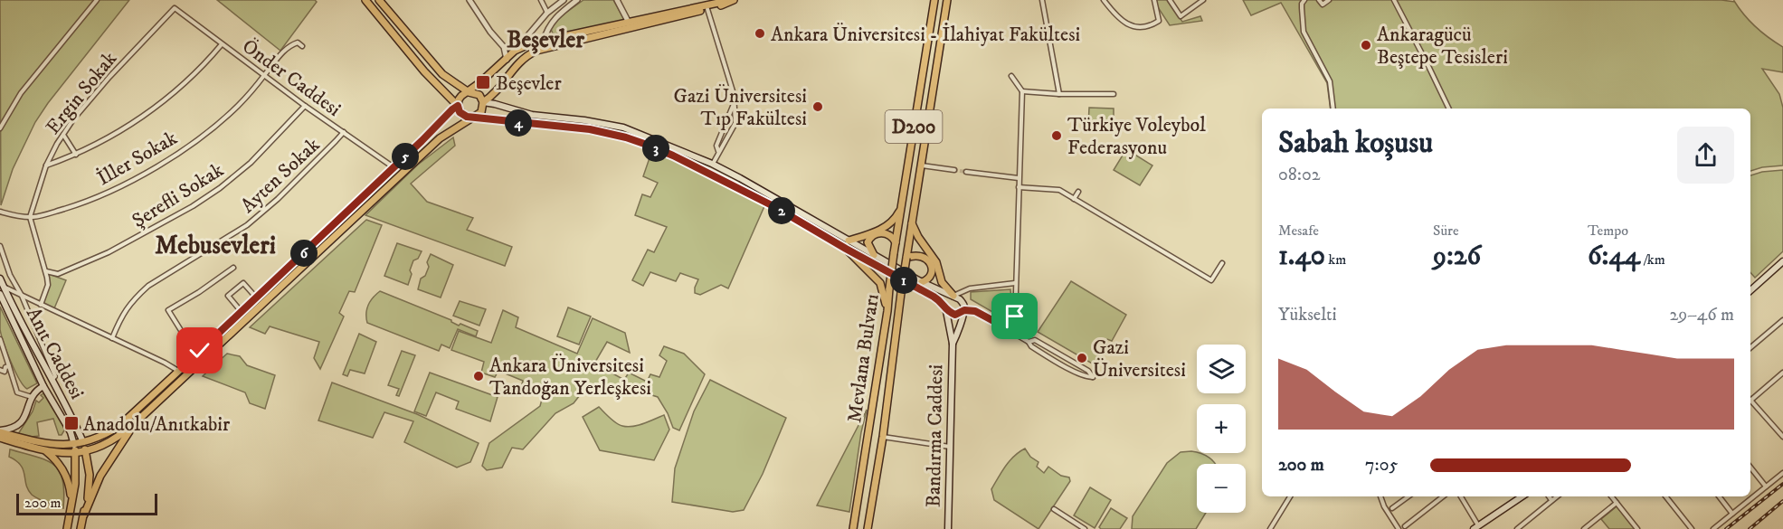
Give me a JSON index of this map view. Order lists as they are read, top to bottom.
{
  "streets": {
    "main road": [
      "D200",
      "Anıt Caddesi",
      "Mevlana Bulvarı",
      "Bandırma Caddesi"
    ],
    "street": [
      "Önder Caddesi",
      "Ergin Sokak",
      "İller Sokak",
      "Ayten Sokak",
      "Şerefli Sokak"
    ]
  },
  "crossings": [
    ["Önder Caddesi", "Ergin Sokak"],
    ["Önder Caddesi", "İller Sokak"],
    ["Önder Caddesi", "Ayten Sokak"],
    ["Önder Caddesi", "Şerefli Sokak"],
    ["Ergin Sokak", "İller Sokak"]
  ],
  "districts": ["Beşevler", "Mebusevleri"],
  "places": {
    "other": [
      "Ankara Üniversitesi - İlahiyat Fakültesi",
      "Ankaragücü Beştepe Tesisleri",
      "Gazi Üniversitesi Tıp Fakültesi",
      "Türkiye Voleybol Federasyonu",
      "Gazi Üniversitesi",
      "Ankara Üniversitesi Tandoğan Yerleşkesi"
    ],
    "transit": ["Beşevler", "Anadolu/Anıtkabir"]
  },
  "scale_bar": "200 m",
  "page": {
    "heading": ["Sabah koşusu", "08:02"],
    "pins": [
      "4",
      "3",
      "5",
      "2",
      "6",
      "1"
    ],
    "stats": [
      ["Mesafe", "1.40 km"],
      ["Süre", "9:26"],
      ["Tempo", "6:44 /km"]
    ],
    "chart": ["Yükselti", "29–46 m"],
    "map_buttons": ["+", "−"],
    "list": [
      {
        "name": "200 m",
        "note": "7:05"
      }
    ],
    "scale": "200 m"
  }
}
